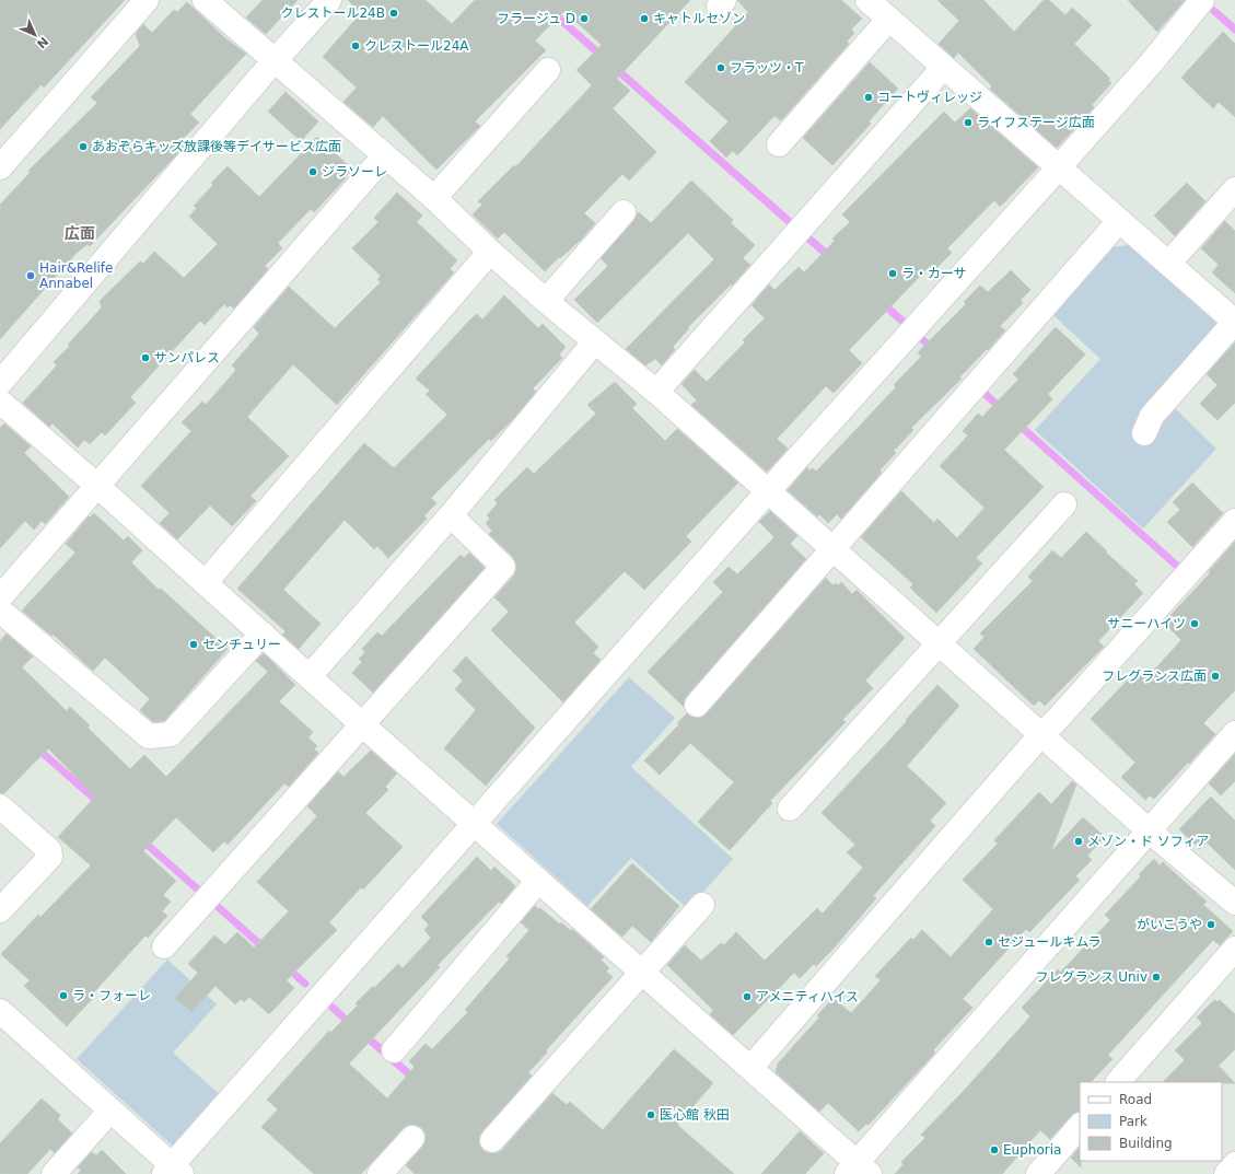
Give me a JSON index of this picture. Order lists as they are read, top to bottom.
{
  "districts": ["広面"],
  "places": [
    "クレストール24B",
    "フラージュ D",
    "キャトルセゾン",
    "クレストール24A",
    "フラッツ・T",
    "コートヴィレッジ",
    "ライフステージ広面",
    "あおぞらキッズ放課後等デイサービス広面",
    "ジラソーレ",
    "ラ・カーサ",
    "Hair&Relife Annabel",
    "サンパレス",
    "サニーハイツ",
    "センチュリー",
    "フレグランス広面",
    "メゾン・ド ソフィア",
    "がいこうや",
    "セジュールキムラ",
    "フレグランス Univ",
    "ラ・フォーレ",
    "アメニティハイス",
    "医心館 秋田",
    "Euphoria"
  ],
  "legend": ["Road", "Park", "Building"],
  "north": "bottom right"
}
